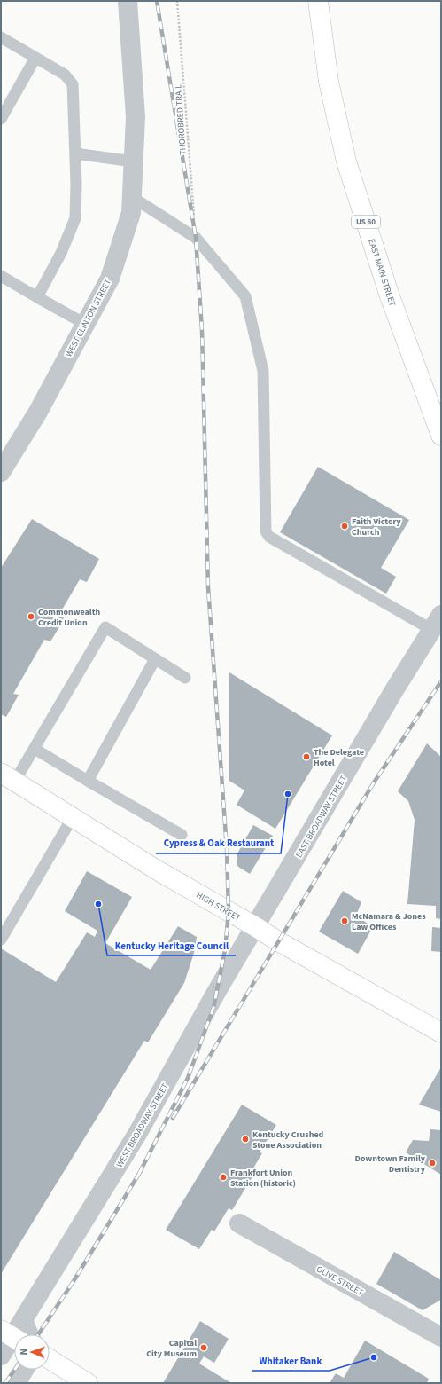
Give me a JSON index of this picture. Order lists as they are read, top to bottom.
{
  "streets": {
    "main road": ["US 60", "EAST MAIN STREET", "HIGH STREET"],
    "street": [
      "WEST CLINTON STREET",
      "EAST BROADWAY STREET",
      "WEST BROADWAY STREET",
      "OLIVE STREET"
    ],
    "path": ["THOROBRED TRAIL"]
  },
  "crossings": [
    ["EAST BROADWAY STREET", "HIGH STREET"],
    ["EAST BROADWAY STREET", "WEST BROADWAY STREET"],
    ["HIGH STREET", "WEST BROADWAY STREET"]
  ],
  "places": [
    "Faith Victory Church",
    "Commonwealth Credit Union",
    "The Delegate Hotel",
    "Cypress & Oak Restaurant",
    "Kentucky Heritage Council",
    "McNamara & Jones Law Offices",
    "Kentucky Crushed Stone Association",
    "Downtown Family Dentistry",
    "Frankfort Union Station (historic)",
    "Capital City Museum",
    "Whitaker Bank"
  ],
  "north": "left"
}
